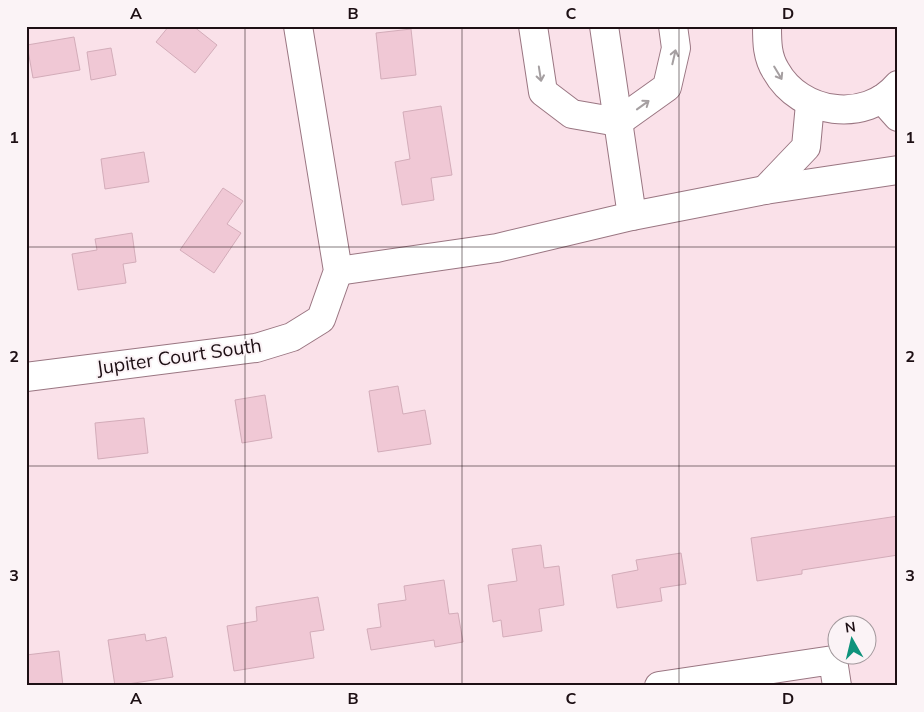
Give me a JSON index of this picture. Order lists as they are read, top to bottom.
{
  "streets": {
    "street": ["Jupiter Court South"]
  },
  "north": "top",
  "grid": {
    "columns": [
      "A",
      "B",
      "C",
      "D"
    ],
    "rows": ["1", "2", "3"]
  }
}
